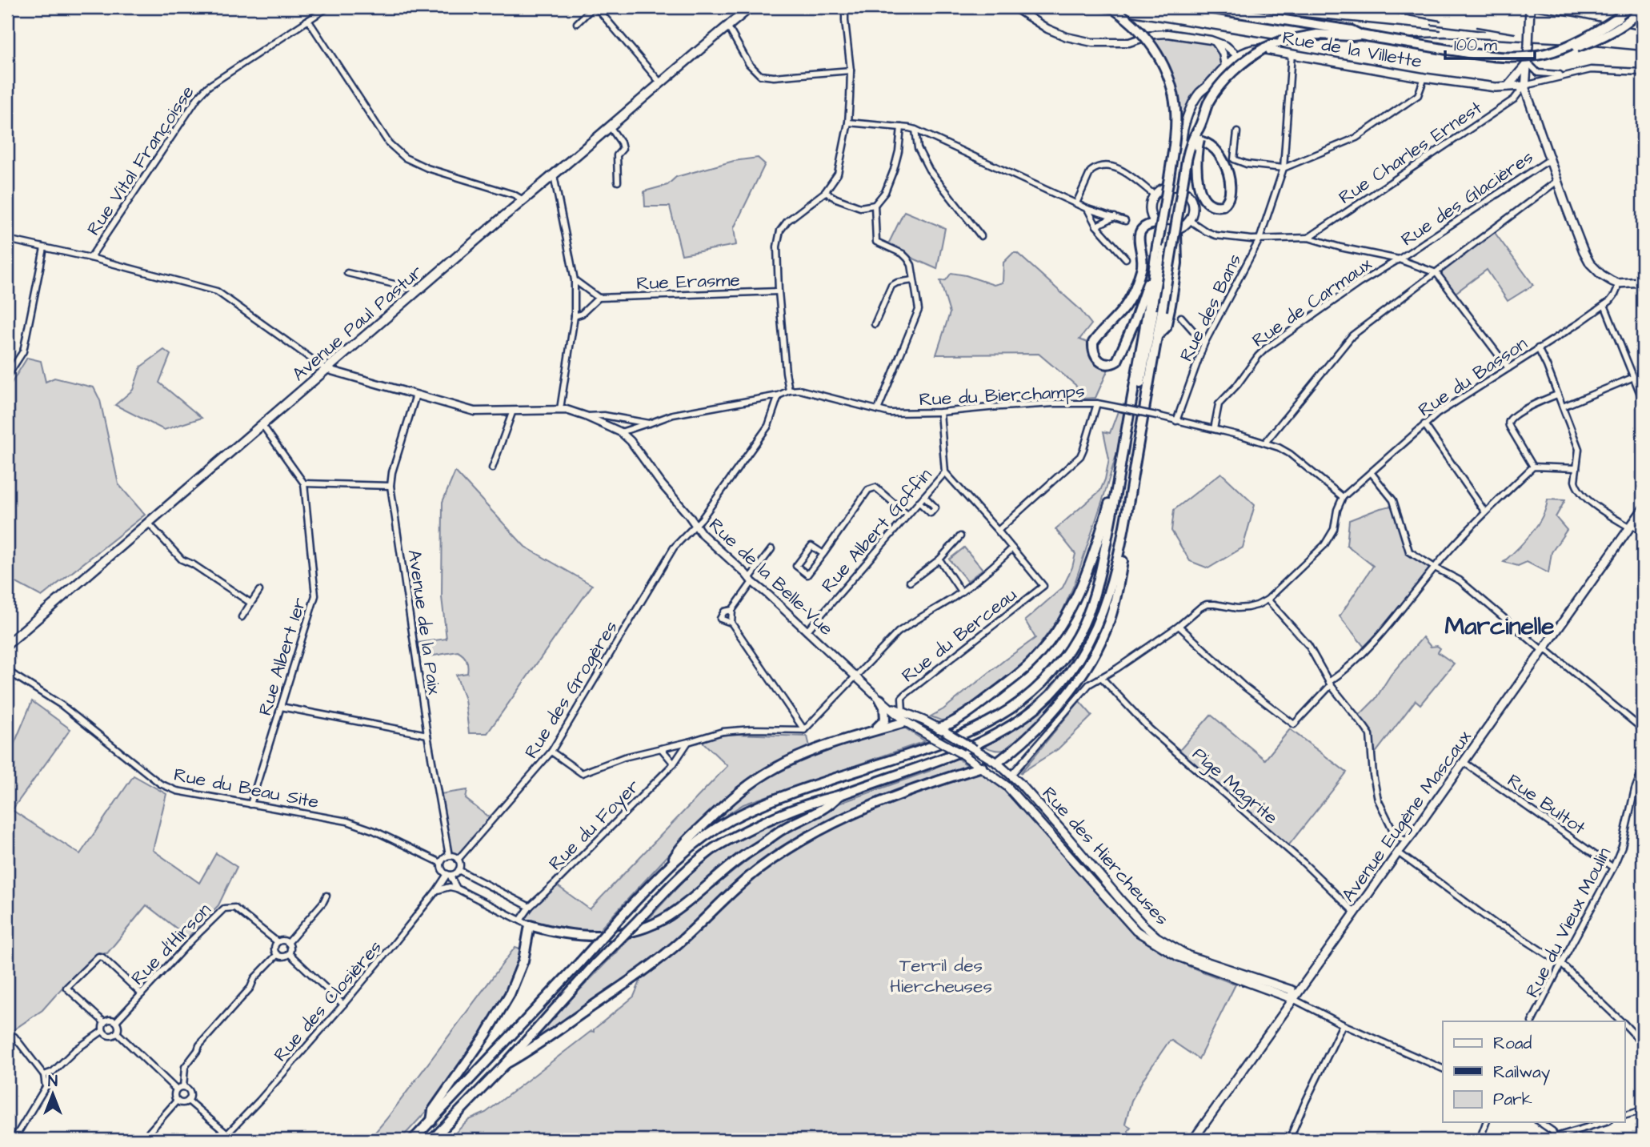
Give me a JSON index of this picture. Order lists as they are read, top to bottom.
{
  "streets": {
    "main road": [
      "Rue de la Villette",
      "Avenue Paul Pastur",
      "Rue de la Belle-Vue",
      "Avenue Eugène Mascaux",
      "Rue des Hiercheuses"
    ],
    "street": [
      "Rue Charles Ernest",
      "Rue Vital Françoisse",
      "Rue des Glacières",
      "Rue Erasme",
      "Rue de Carmaux",
      "Rue des Bans",
      "Rue du Basson",
      "Rue du Bierchamps",
      "Rue Albert Goffin",
      "Avenue de la Paix",
      "Rue du Berceau",
      "Rue Albert 1er",
      "Rue des Grogères",
      "Pige Magrite",
      "Rue du Beau Site",
      "Rue Bultot",
      "Rue du Foyer",
      "Rue du Vieux Moulin",
      "Rue d'Hirson",
      "Rue des Closières"
    ]
  },
  "crossings": [
    ["Rue de la Villette", "Rue Charles Ernest"],
    ["Rue de la Villette", "Rue des Bans"],
    ["Rue des Glacières", "Rue de Carmaux"],
    ["Rue de Carmaux", "Rue du Bierchamps"],
    ["Rue des Bans", "Rue du Bierchamps"],
    ["Avenue Paul Pastur", "Rue Albert 1er"],
    ["Rue du Basson", "Rue du Bierchamps"],
    ["Rue Albert Goffin", "Rue de la Belle-Vue"],
    ["Rue de la Belle-Vue", "Rue du Berceau"],
    ["Rue de la Belle-Vue", "Rue des Grogères"],
    ["Rue de la Belle-Vue", "Rue des Hiercheuses"],
    ["Avenue de la Paix", "Rue des Grogères"],
    ["Avenue de la Paix", "Rue du Beau Site"],
    ["Avenue de la Paix", "Rue des Closières"],
    ["Rue Albert 1er", "Rue du Beau Site"],
    ["Rue des Grogères", "Rue du Beau Site"],
    ["Rue des Grogères", "Rue des Closières"],
    ["Pige Magrite", "Avenue Eugène Mascaux"],
    ["Rue du Beau Site", "Rue des Closières"],
    ["Rue Bultot", "Avenue Eugène Mascaux"],
    ["Rue Bultot", "Rue du Vieux Moulin"],
    ["Avenue Eugène Mascaux", "Rue des Hiercheuses"]
  ],
  "districts": ["Marcinelle"],
  "parks": ["Terril des Hiercheuses"],
  "legend": ["Road", "Railway", "Park"],
  "scale_bar": "100 m",
  "north": "top"
}
